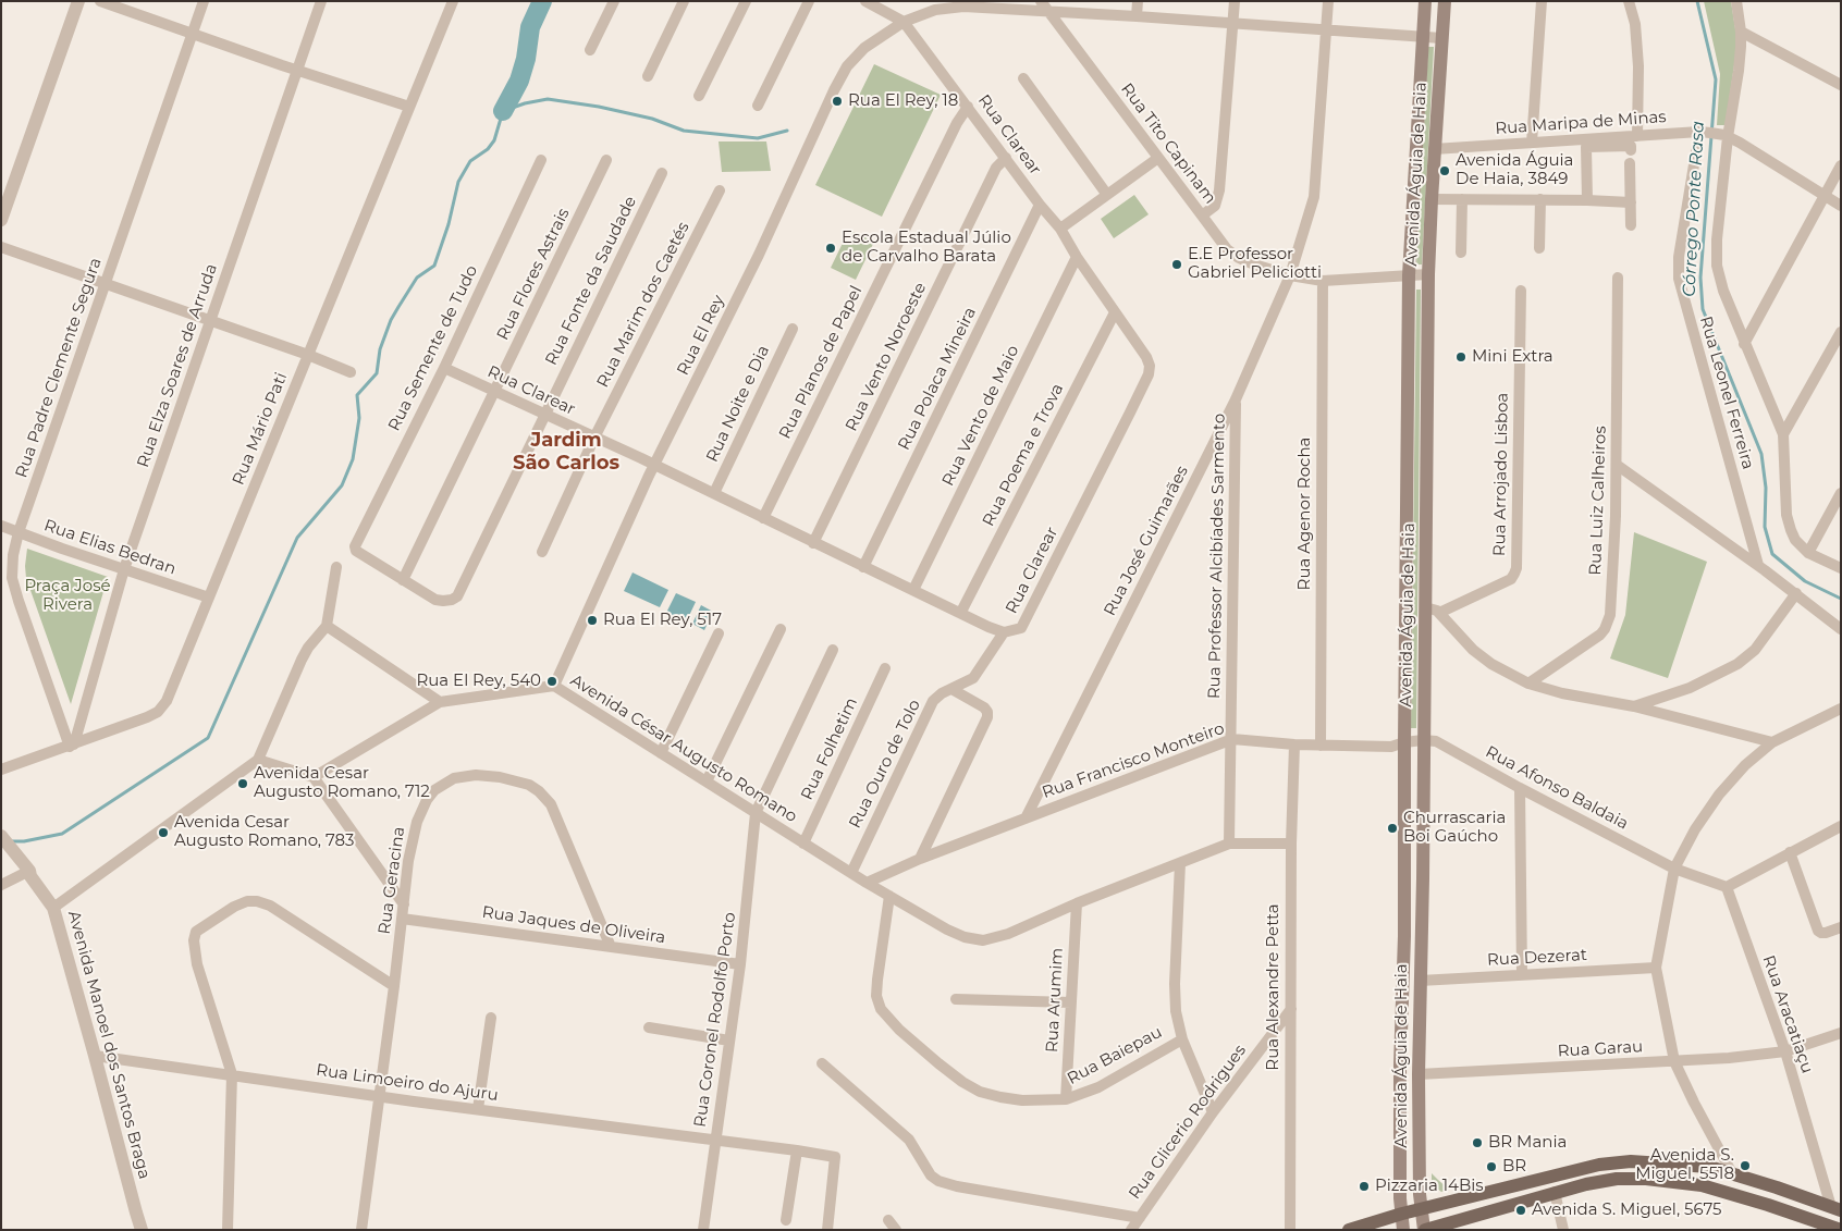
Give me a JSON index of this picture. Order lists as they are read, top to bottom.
{
  "streets": {
    "main road": ["Avenida Águia de Haia"],
    "street": [
      "Rua Maripa de Minas",
      "Rua Clarear",
      "Rua Tito Capinam",
      "Rua Flores Astrais",
      "Rua Fonte da Saudade",
      "Rua Marim dos Caetés",
      "Rua El Rey",
      "Rua Semente de Tudo",
      "Rua Vento Noroeste",
      "Rua Planos de Papel",
      "Rua Elza Soares de Arruda",
      "Rua Padre Clemente Segura",
      "Rua Polaca Mineira",
      "Rua Leonel Ferreira",
      "Rua Noite e Dia",
      "Rua Vento de Maio",
      "Rua Mário Pati",
      "Rua Poema e Trova",
      "Rua Arrojado Lisboa",
      "Rua Luiz Calheiros",
      "Rua Agenor Rocha",
      "Rua José Guimarães",
      "Rua Elias Bedran",
      "Rua Professor Alcibíades Sarmento",
      "Avenida César Augusto Romano",
      "Rua Folhetim",
      "Rua Francisco Monteiro",
      "Rua Ouro de Tolo",
      "Rua Afonso Baldaia",
      "Rua Geracina",
      "Rua Jaques de Oliveira",
      "Rua Dezerat",
      "Rua Alexandre Petta",
      "Rua Arumim",
      "Rua Aracatiaçu",
      "Rua Coronel Rodolfo Porto",
      "Avenida Manoel dos Santos Braga",
      "Rua Garau",
      "Rua Baiepau",
      "Rua Limoeiro do Ajuru",
      "Rua Glicerio Rodrigues"
    ]
  },
  "crossings": [
    ["Rua Maripa de Minas", "Avenida Águia de Haia"],
    ["Rua Maripa de Minas", "Rua Leonel Ferreira"],
    ["Rua Clarear", "Rua Flores Astrais"],
    ["Rua Clarear", "Rua Fonte da Saudade"],
    ["Rua Clarear", "Rua Marim dos Caetés"],
    ["Rua Clarear", "Rua El Rey"],
    ["Rua Clarear", "Rua Semente de Tudo"],
    ["Rua Clarear", "Rua Vento Noroeste"],
    ["Rua Clarear", "Rua Planos de Papel"],
    ["Rua Clarear", "Rua Polaca Mineira"],
    ["Rua Clarear", "Rua Noite e Dia"],
    ["Rua Clarear", "Rua Vento de Maio"],
    ["Rua Clarear", "Rua Poema e Trova"],
    ["Rua Clarear", "Rua Ouro de Tolo"],
    ["Rua Tito Capinam", "Avenida Águia de Haia"],
    ["Rua Tito Capinam", "Rua El Rey"],
    ["Rua Tito Capinam", "Rua Agenor Rocha"],
    ["Rua Tito Capinam", "Rua José Guimarães"],
    ["Avenida Águia de Haia", "Rua El Rey"],
    ["Avenida Águia de Haia", "Rua Francisco Monteiro"],
    ["Avenida Águia de Haia", "Rua Afonso Baldaia"],
    ["Avenida Águia de Haia", "Rua Dezerat"],
    ["Avenida Águia de Haia", "Rua Garau"],
    ["Rua Flores Astrais", "Rua Fonte da Saudade"],
    ["Rua Flores Astrais", "Rua Semente de Tudo"],
    ["Rua Fonte da Saudade", "Rua Semente de Tudo"],
    ["Rua El Rey", "Rua José Guimarães"],
    ["Rua El Rey", "Avenida César Augusto Romano"],
    ["Rua Elza Soares de Arruda", "Rua Padre Clemente Segura"],
    ["Rua Elza Soares de Arruda", "Rua Mário Pati"],
    ["Rua Elza Soares de Arruda", "Rua Elias Bedran"],
    ["Rua Padre Clemente Segura", "Rua Mário Pati"],
    ["Rua Padre Clemente Segura", "Rua Elias Bedran"],
    ["Rua Mário Pati", "Rua Elias Bedran"],
    ["Rua Agenor Rocha", "Rua Francisco Monteiro"],
    ["Rua José Guimarães", "Rua Professor Alcibíades Sarmento"],
    ["Rua José Guimarães", "Rua Francisco Monteiro"],
    ["Rua Professor Alcibíades Sarmento", "Avenida César Augusto Romano"],
    ["Rua Professor Alcibíades Sarmento", "Rua Francisco Monteiro"],
    ["Avenida César Augusto Romano", "Rua Folhetim"],
    ["Avenida César Augusto Romano", "Rua Francisco Monteiro"],
    ["Avenida César Augusto Romano", "Rua Ouro de Tolo"],
    ["Avenida César Augusto Romano", "Rua Alexandre Petta"],
    ["Avenida César Augusto Romano", "Rua Arumim"],
    ["Avenida César Augusto Romano", "Rua Coronel Rodolfo Porto"],
    ["Avenida César Augusto Romano", "Rua Baiepau"],
    ["Rua Francisco Monteiro", "Rua Afonso Baldaia"],
    ["Rua Francisco Monteiro", "Rua Alexandre Petta"],
    ["Rua Geracina", "Rua Jaques de Oliveira"],
    ["Rua Geracina", "Rua Limoeiro do Ajuru"],
    ["Rua Jaques de Oliveira", "Rua Coronel Rodolfo Porto"],
    ["Rua Alexandre Petta", "Rua Glicerio Rodrigues"],
    ["Rua Arumim", "Rua Baiepau"],
    ["Rua Aracatiaçu", "Rua Garau"],
    ["Rua Coronel Rodolfo Porto", "Rua Limoeiro do Ajuru"],
    ["Avenida Manoel dos Santos Braga", "Rua Limoeiro do Ajuru"]
  ],
  "districts": ["Jardim São Carlos"],
  "water": ["Córrego Ponte Rasa"],
  "parks": ["Praça José Rivera"],
  "places": [
    "Rua El Rey, 18",
    "Avenida Águia De Haia, 3849",
    "Escola Estadual Júlio de Carvalho Barata",
    "E.E Professor Gabriel Peliciotti",
    "Mini Extra",
    "Rua El Rey, 517",
    "Rua El Rey, 540",
    "Avenida Cesar Augusto Romano, 712",
    "Churrascaria Boi Gaúcho",
    "Avenida Cesar Augusto Romano, 783",
    "BR Mania",
    "Avenida S. Miguel, 5518",
    "BR",
    "Pizzaria 14Bis",
    "Avenida S. Miguel, 5675"
  ]
}
